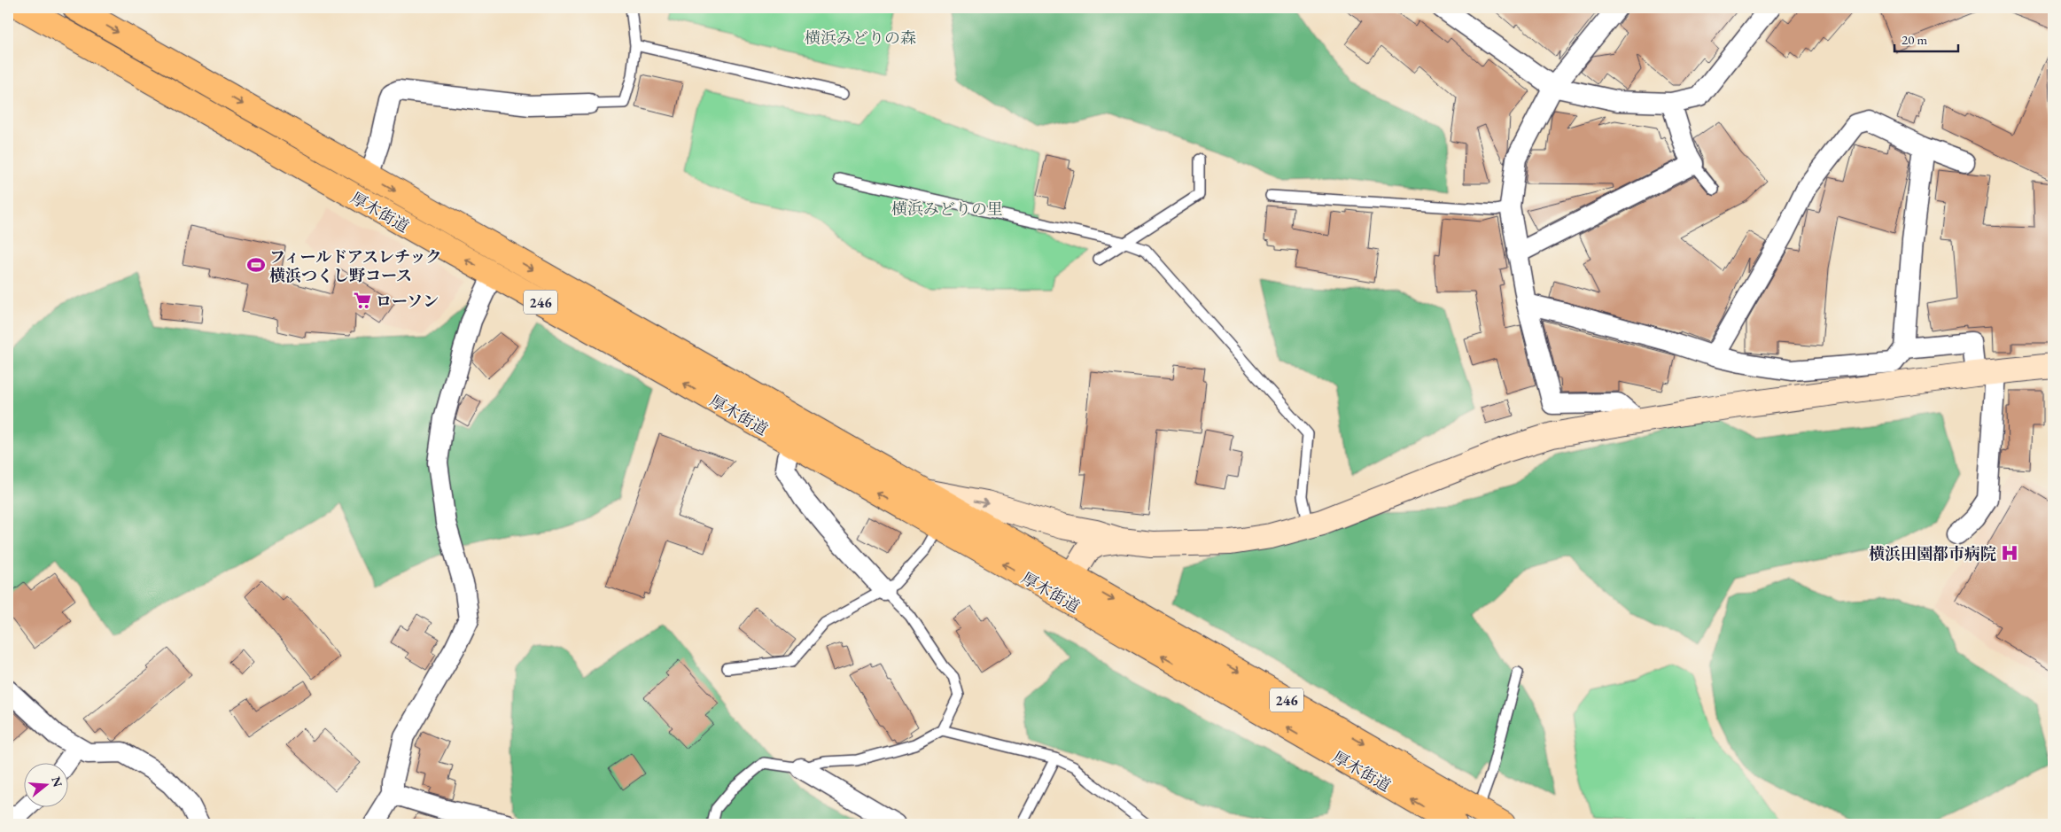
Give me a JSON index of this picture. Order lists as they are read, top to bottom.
{
  "streets": {
    "highway": ["厚木街道", "246"]
  },
  "parks": ["横浜みどりの森", "横浜みどりの里"],
  "places": {
    "sports": ["フィールドアスレチック 横浜つくし野コース"],
    "supermarket": ["ローソン"],
    "hospital": ["横浜田園都市病院"]
  },
  "scale_bar": "20 m",
  "north": "right"
}
